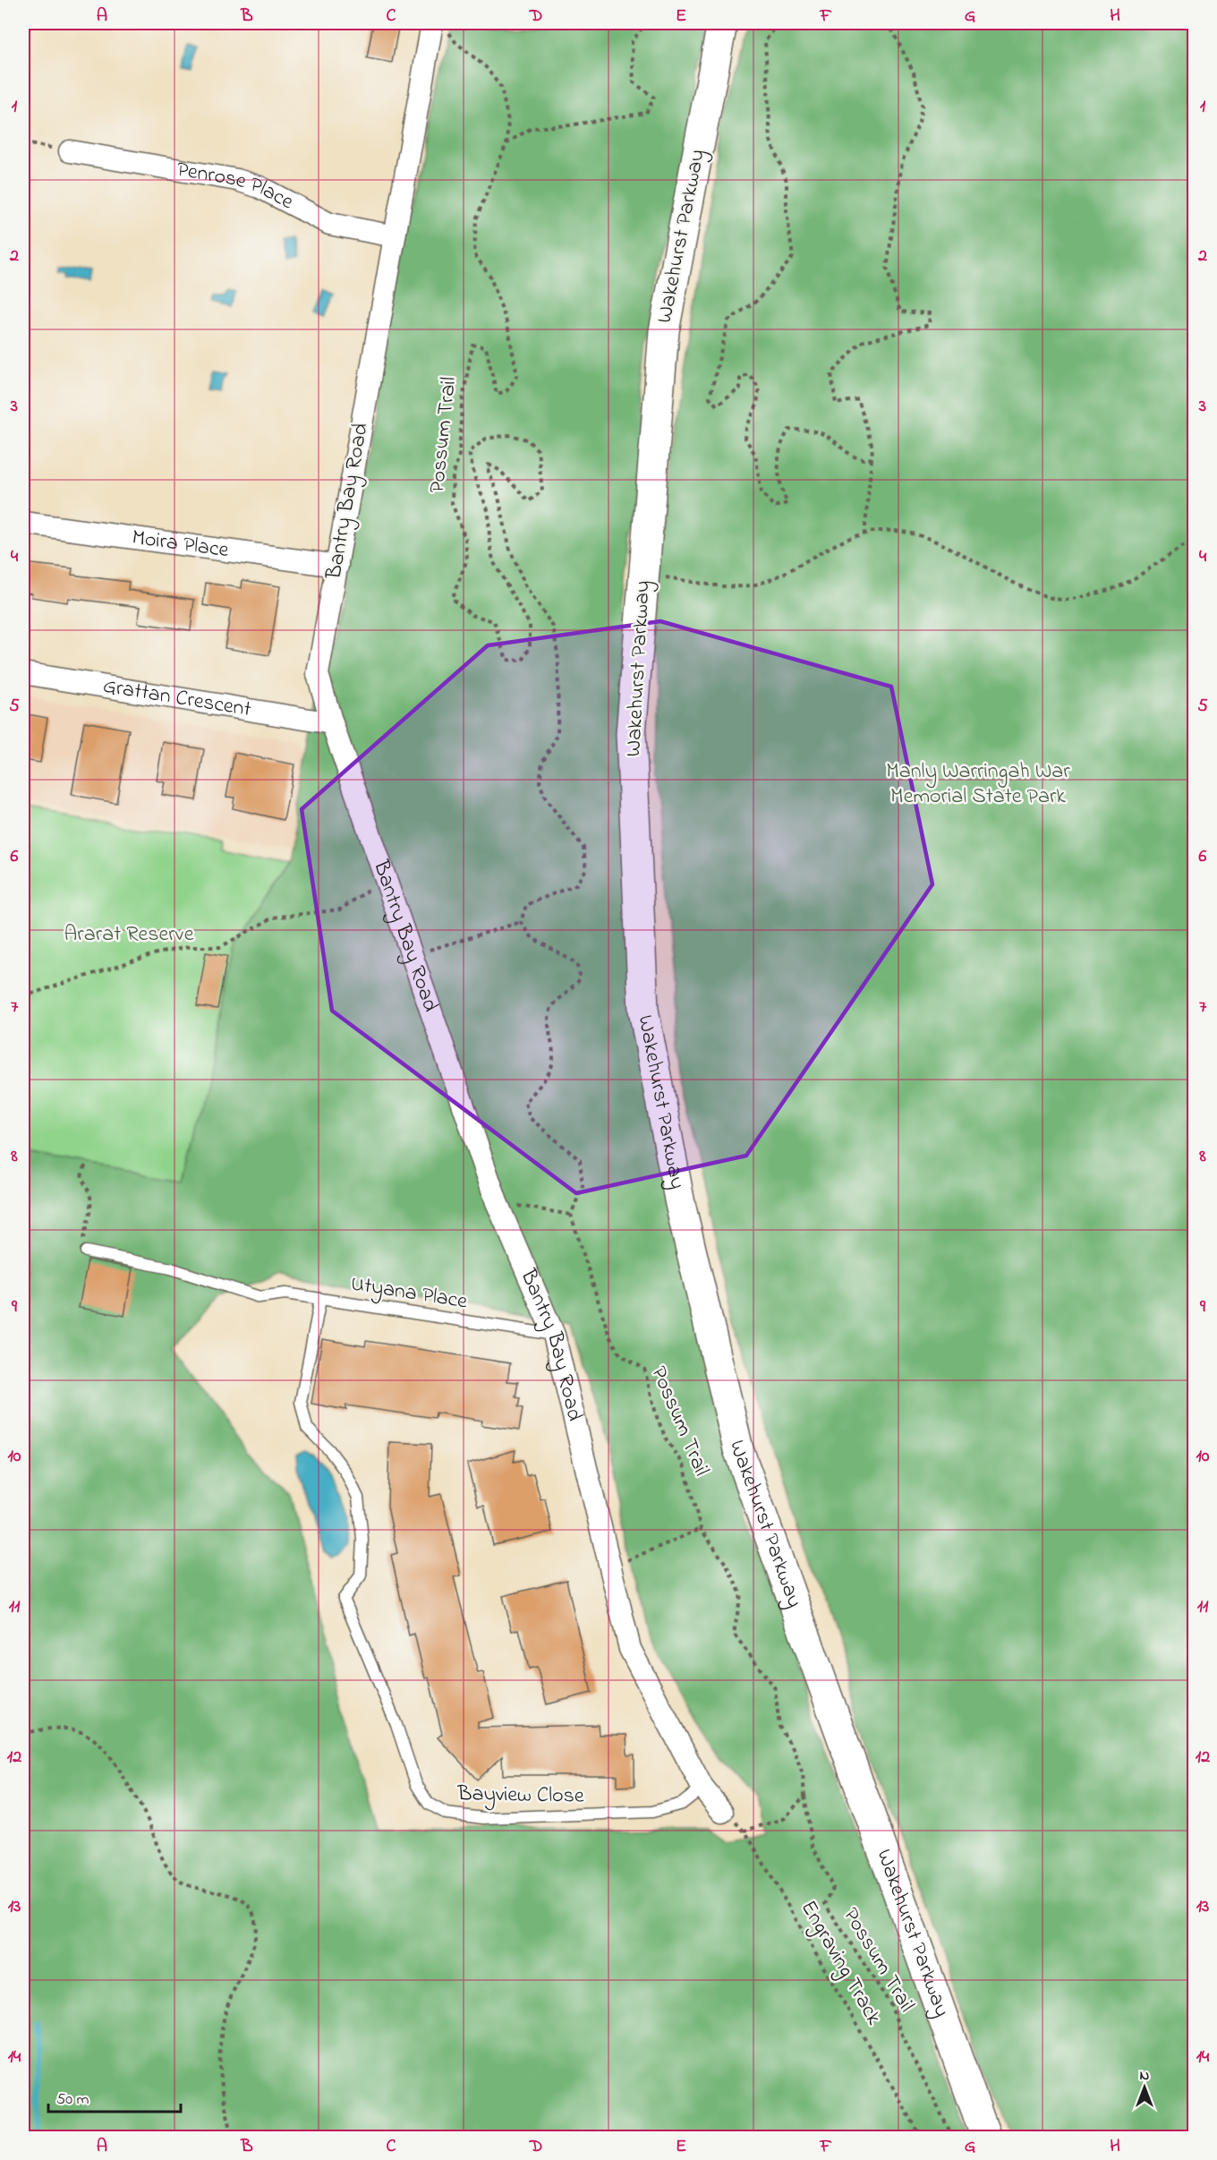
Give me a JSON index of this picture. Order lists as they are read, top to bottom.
{
  "streets": {
    "main road": ["Wakehurst Parkway"],
    "street": [
      "Penrose Place",
      "Bantry Bay Road",
      "Moira Place",
      "Grattan Crescent"
    ],
    "lane": ["Utyana Place", "Bayview Close"],
    "path": ["Possum Trail", "Engraving Track"]
  },
  "crossings": [
    ["Penrose Place", "Bantry Bay Road"],
    ["Possum Trail", "Bantry Bay Road"],
    ["Bantry Bay Road", "Moira Place"],
    ["Bantry Bay Road", "Grattan Crescent"],
    ["Bantry Bay Road", "Utyana Place"],
    ["Bantry Bay Road", "Bayview Close"],
    ["Bantry Bay Road", "Engraving Track"],
    ["Utyana Place", "Bayview Close"]
  ],
  "parks": ["Manly Warringah War Memorial State Park", "Ararat Reserve"],
  "scale_bar": "50 m",
  "north": "top",
  "grid": {
    "columns": [
      "A",
      "B",
      "C",
      "D",
      "E",
      "F",
      "G",
      "H"
    ],
    "rows": [
      "1",
      "2",
      "3",
      "4",
      "5",
      "6",
      "7",
      "8",
      "9",
      "10",
      "11",
      "12",
      "13",
      "14"
    ]
  }
}
